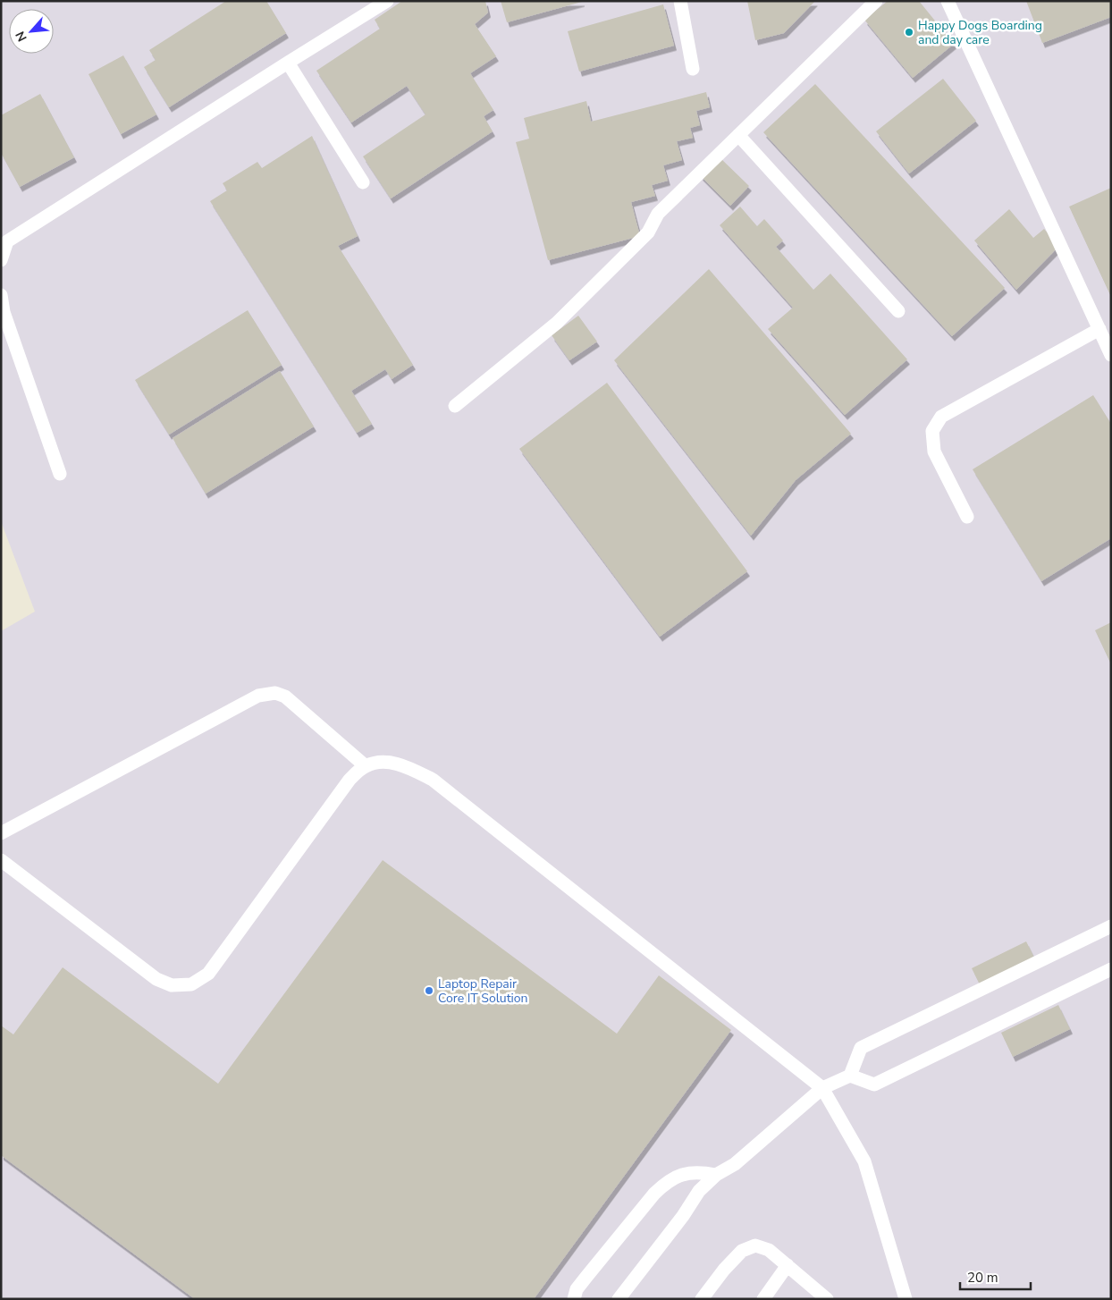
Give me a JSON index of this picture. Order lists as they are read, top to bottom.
{
  "places": ["Happy Dogs Boarding and day care", "Laptop Repair Core IT Solution"],
  "scale_bar": "20 m",
  "north": "bottom left"
}
